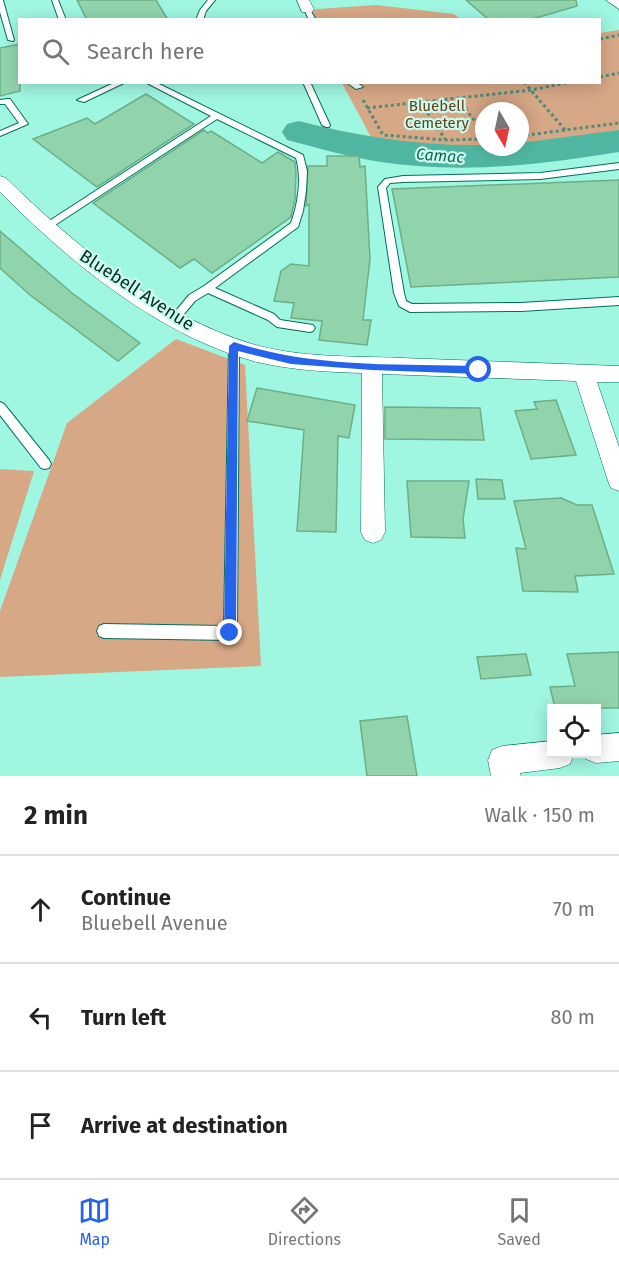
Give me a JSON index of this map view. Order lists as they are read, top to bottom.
{
  "streets": {
    "street": ["Bluebell Avenue"]
  },
  "water": ["Camac"],
  "parks": ["Bluebell Cemetery"],
  "north": "bottom",
  "page": {
    "search": "Search here",
    "heading": ["2 min", "Walk · 150 m"],
    "list": [
      ["Continue", "Bluebell Avenue", "70 m"],
      ["Turn left", "80 m"],
      "Arrive at destination"
    ],
    "nav": ["Map", "Directions", "Saved"]
  }
}
